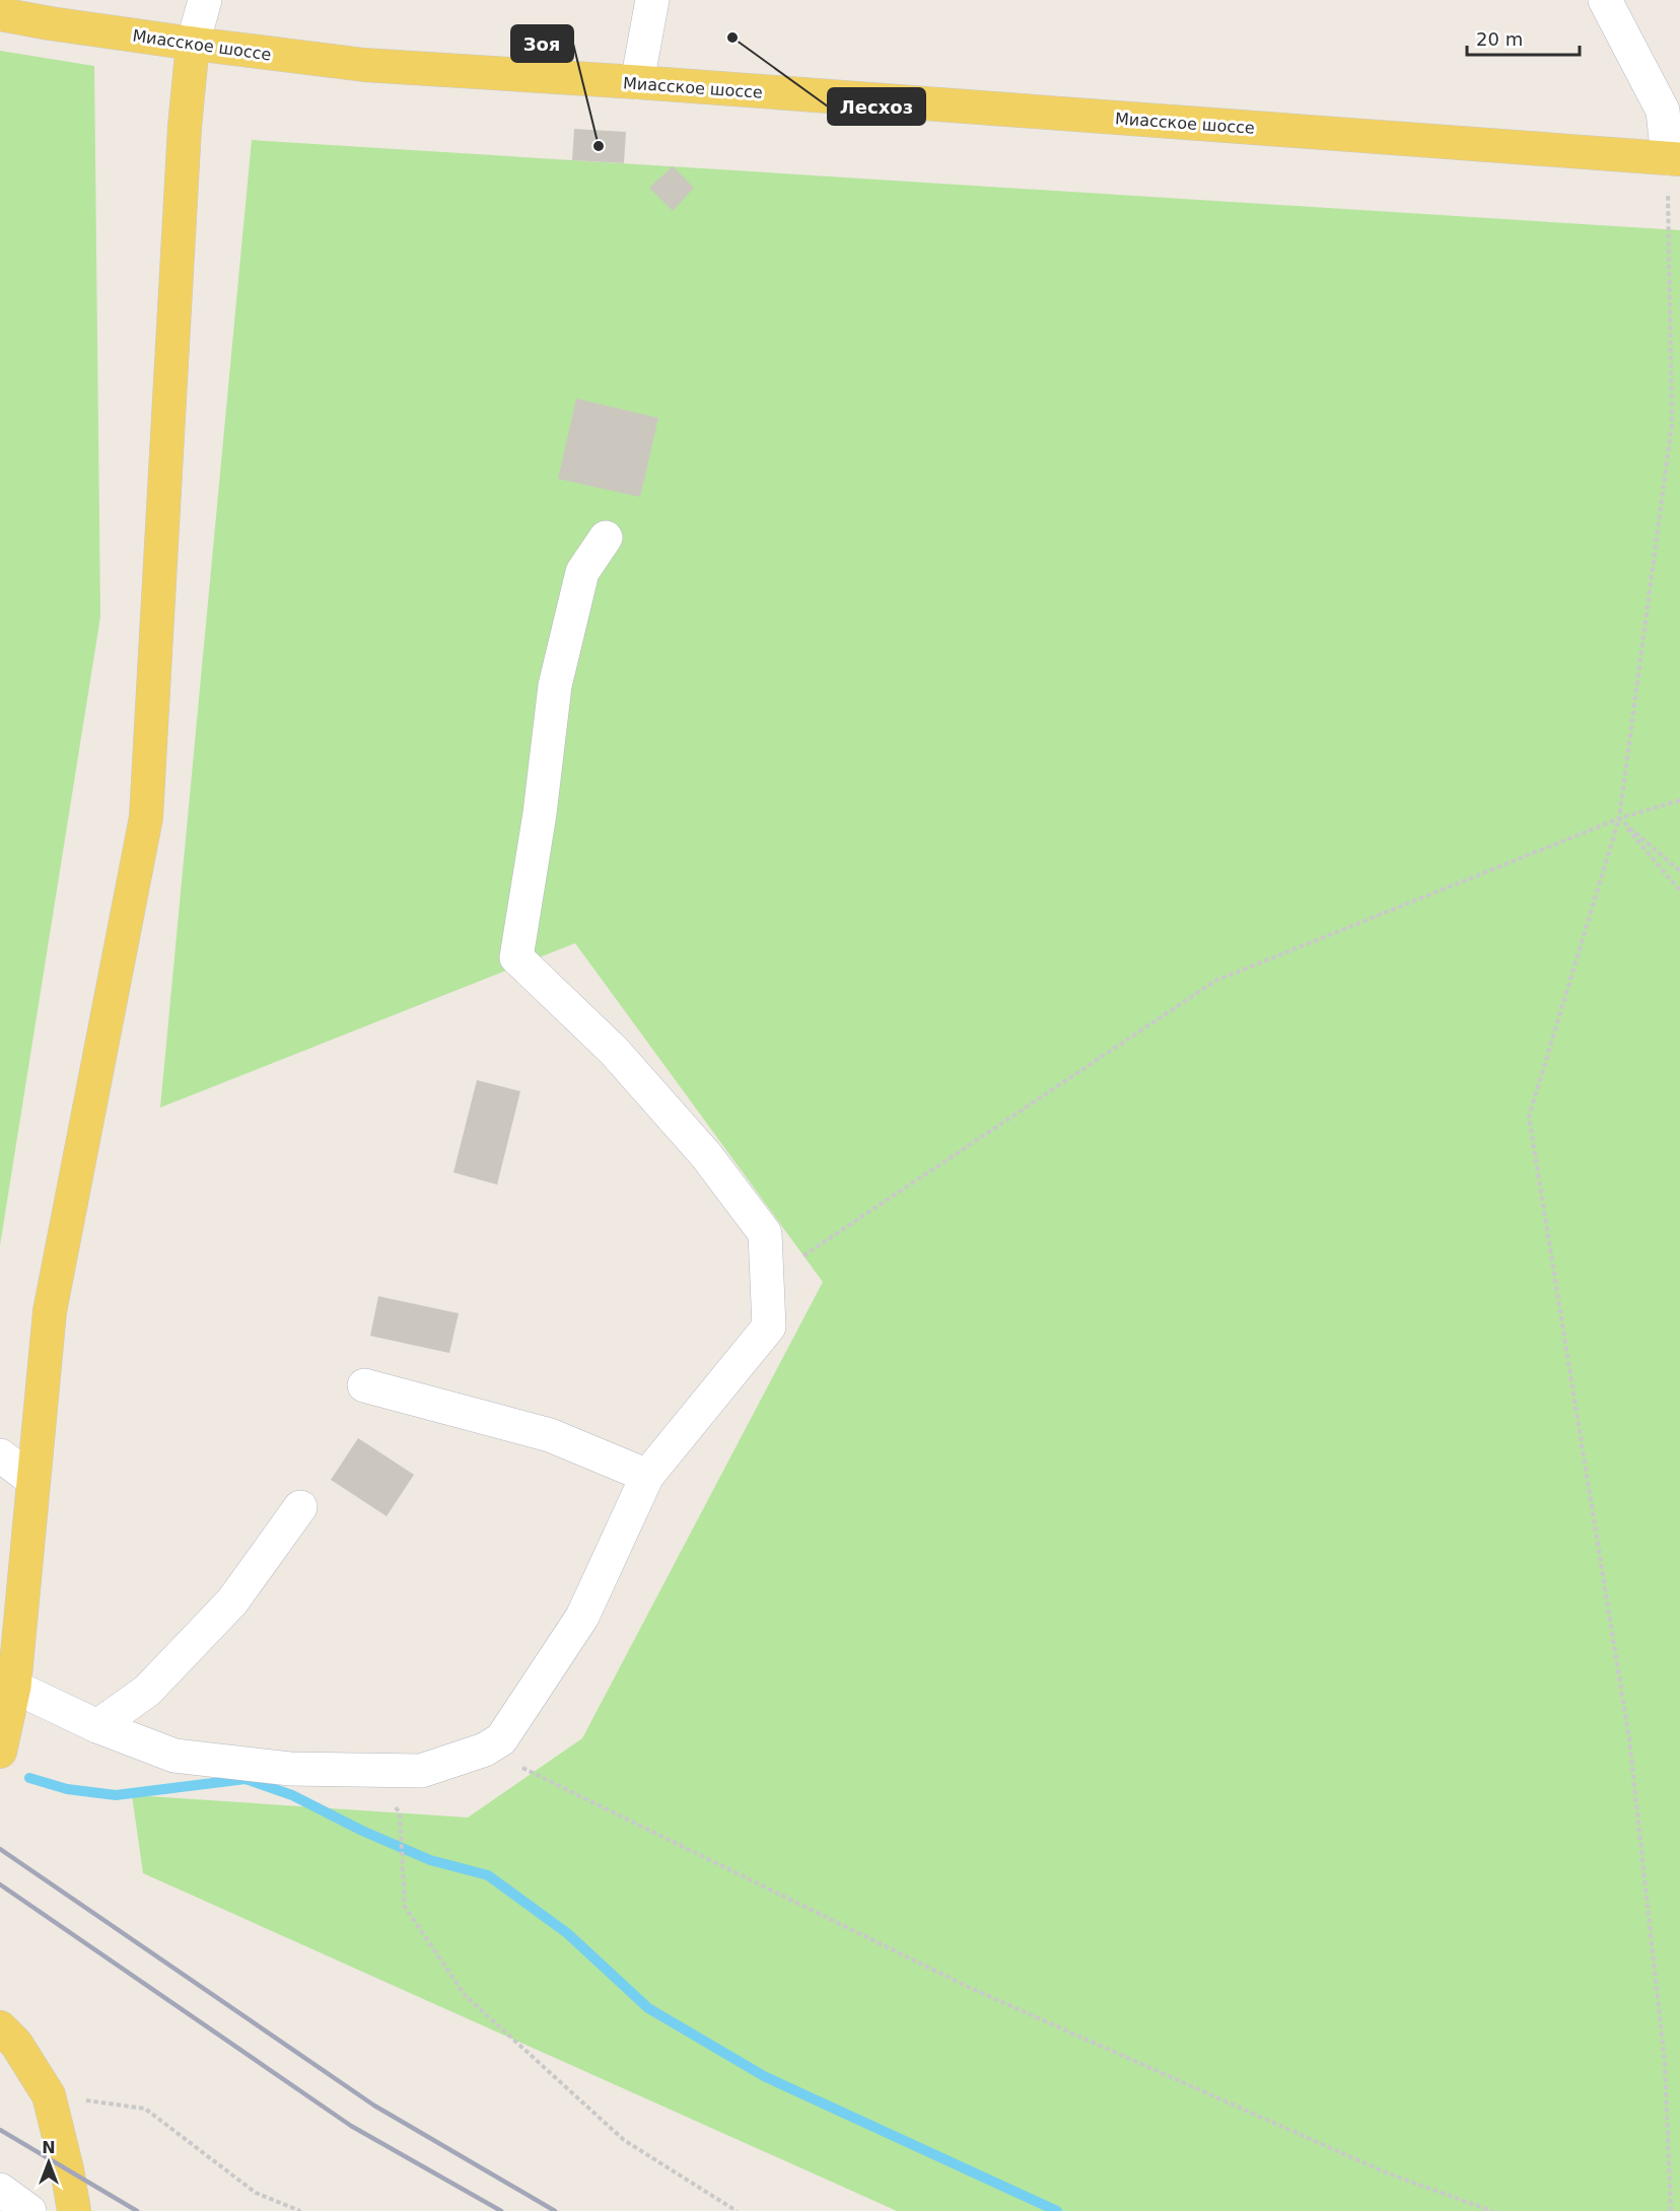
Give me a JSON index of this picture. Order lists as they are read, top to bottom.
{
  "streets": {
    "main road": ["Миасское шоссе"]
  },
  "places": ["Лесхоз", "Зоя"],
  "scale_bar": "20 m",
  "north": "top"
}
